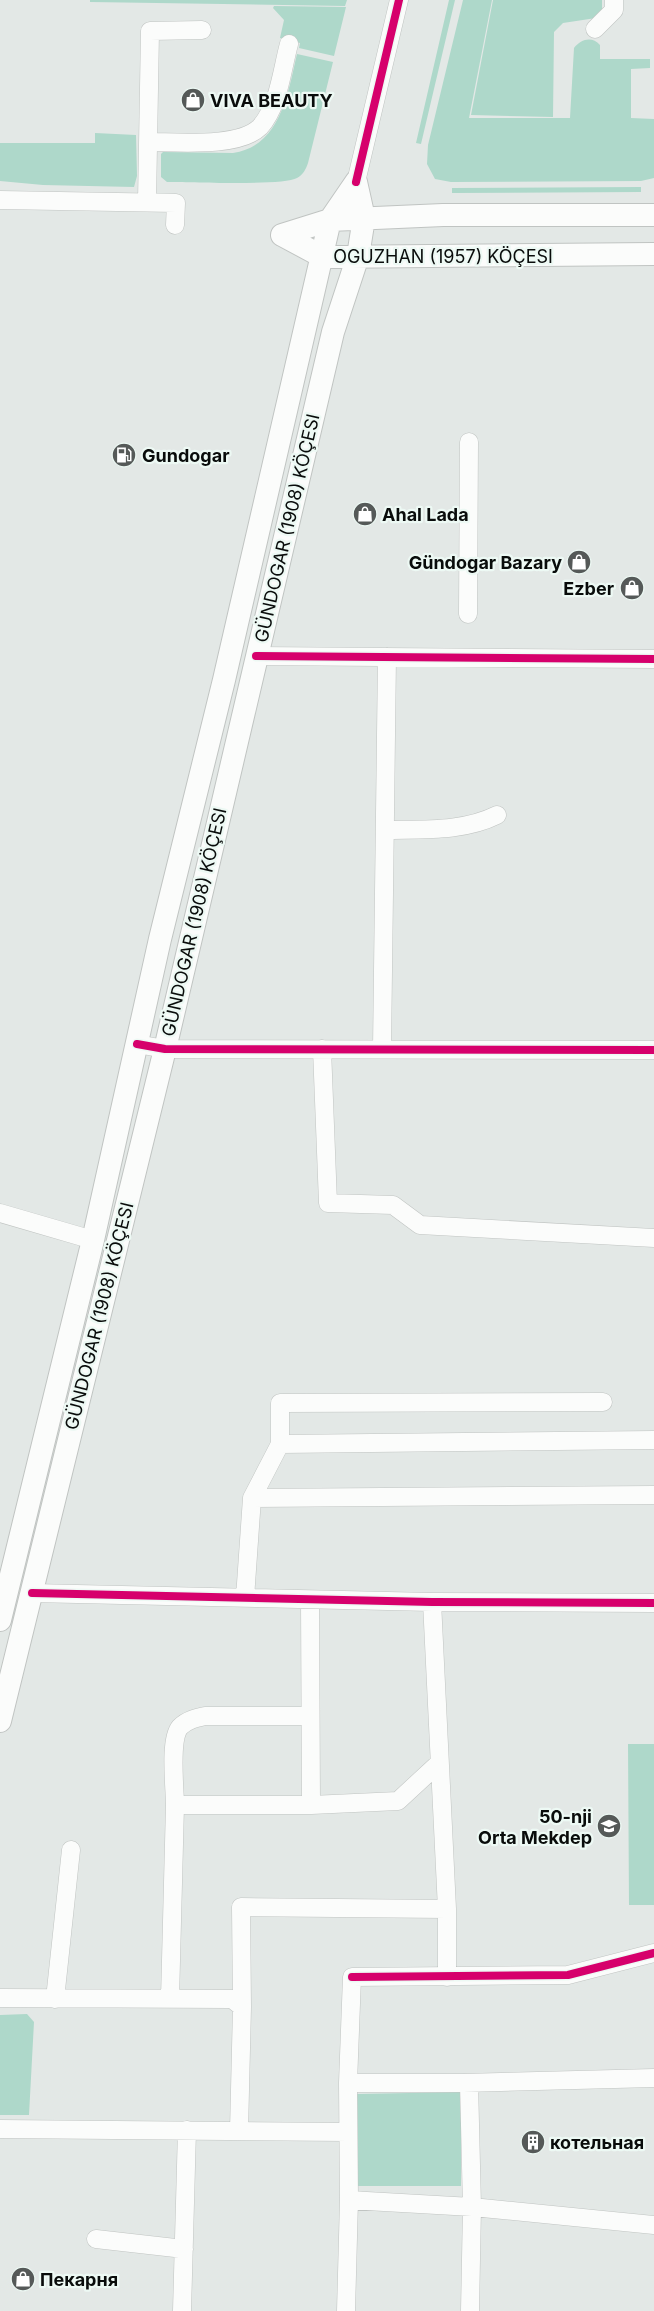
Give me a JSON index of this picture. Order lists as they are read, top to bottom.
{
  "streets": {
    "main road": ["OGUZHAN (1957) KÖÇESI", "GÜNDOGAR (1908) KÖÇESI"]
  },
  "crossings": [
    ["OGUZHAN (1957) KÖÇESI", "GÜNDOGAR (1908) KÖÇESI"]
  ],
  "places": {
    "shop": [
      "VIVA BEAUTY",
      "Ahal Lada",
      "Gündogar Bazary",
      "Ezber",
      "Пекарня"
    ],
    "fuel station": ["Gundogar"],
    "school or university": ["50-nji Orta Mekdep"],
    "building": ["котельная"]
  }
}
